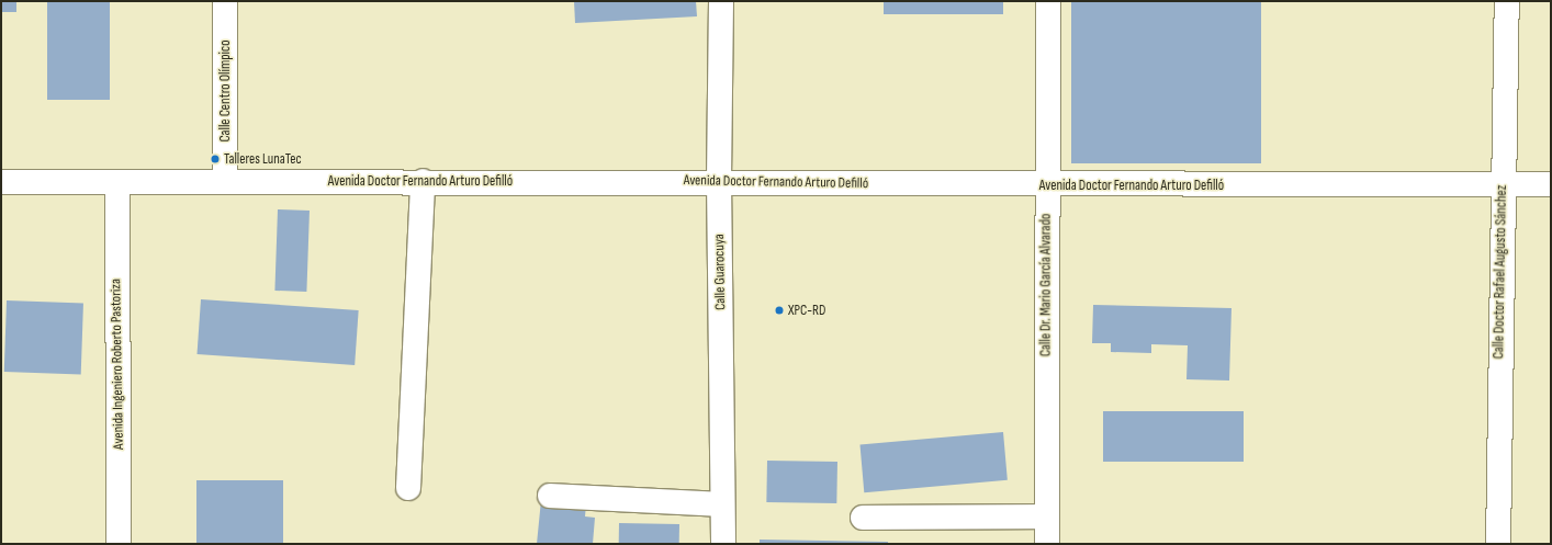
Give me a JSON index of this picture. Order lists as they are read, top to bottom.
{
  "streets": {
    "street": [
      "Calle Centro Olímpico",
      "Avenida Doctor Fernando Arturo Defilló",
      "Calle Guarocuya",
      "Calle Doctor Rafael Augusto Sánchez",
      "Calle Dr. Mario García Alvarado",
      "Avenida Ingeniero Roberto Pastoriza"
    ]
  },
  "crossings": [
    ["Calle Centro Olímpico", "Avenida Doctor Fernando Arturo Defilló"],
    ["Avenida Doctor Fernando Arturo Defilló", "Calle Guarocuya"],
    ["Avenida Doctor Fernando Arturo Defilló", "Calle Doctor Rafael Augusto Sánchez"],
    ["Avenida Doctor Fernando Arturo Defilló", "Calle Dr. Mario García Alvarado"],
    ["Avenida Doctor Fernando Arturo Defilló", "Avenida Ingeniero Roberto Pastoriza"]
  ],
  "places": ["Talleres LunaTec", "XPC-RD"]
}
